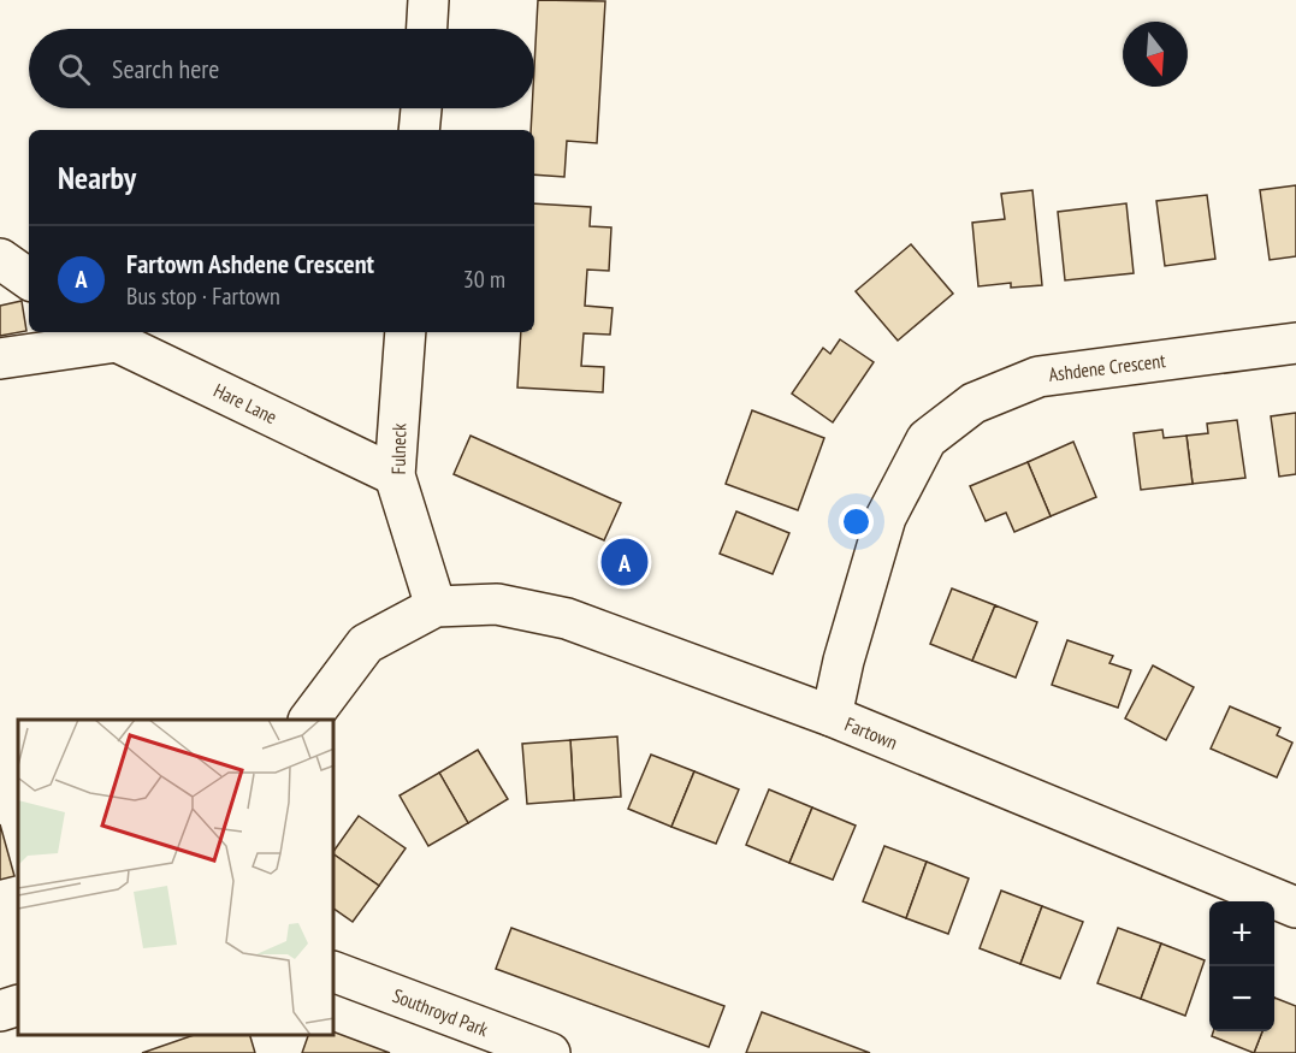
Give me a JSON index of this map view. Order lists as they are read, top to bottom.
{
  "streets": {
    "street": [
      "Ashdene Crescent",
      "Hare Lane",
      "Fulneck",
      "Fartown",
      "Southroyd Park"
    ]
  },
  "crossings": [
    ["Ashdene Crescent", "Fartown"],
    ["Hare Lane", "Fulneck"],
    ["Fulneck", "Fartown"]
  ],
  "north": "bottom",
  "page": {
    "search": "Search here",
    "heading": "Nearby",
    "list": [
      {
        "mark": "A",
        "name": "Fartown Ashdene Crescent",
        "note": "Bus stop · Fartown",
        "value": "30 m"
      }
    ],
    "pins": "A",
    "map_buttons": ["+", "−"]
  }
}
